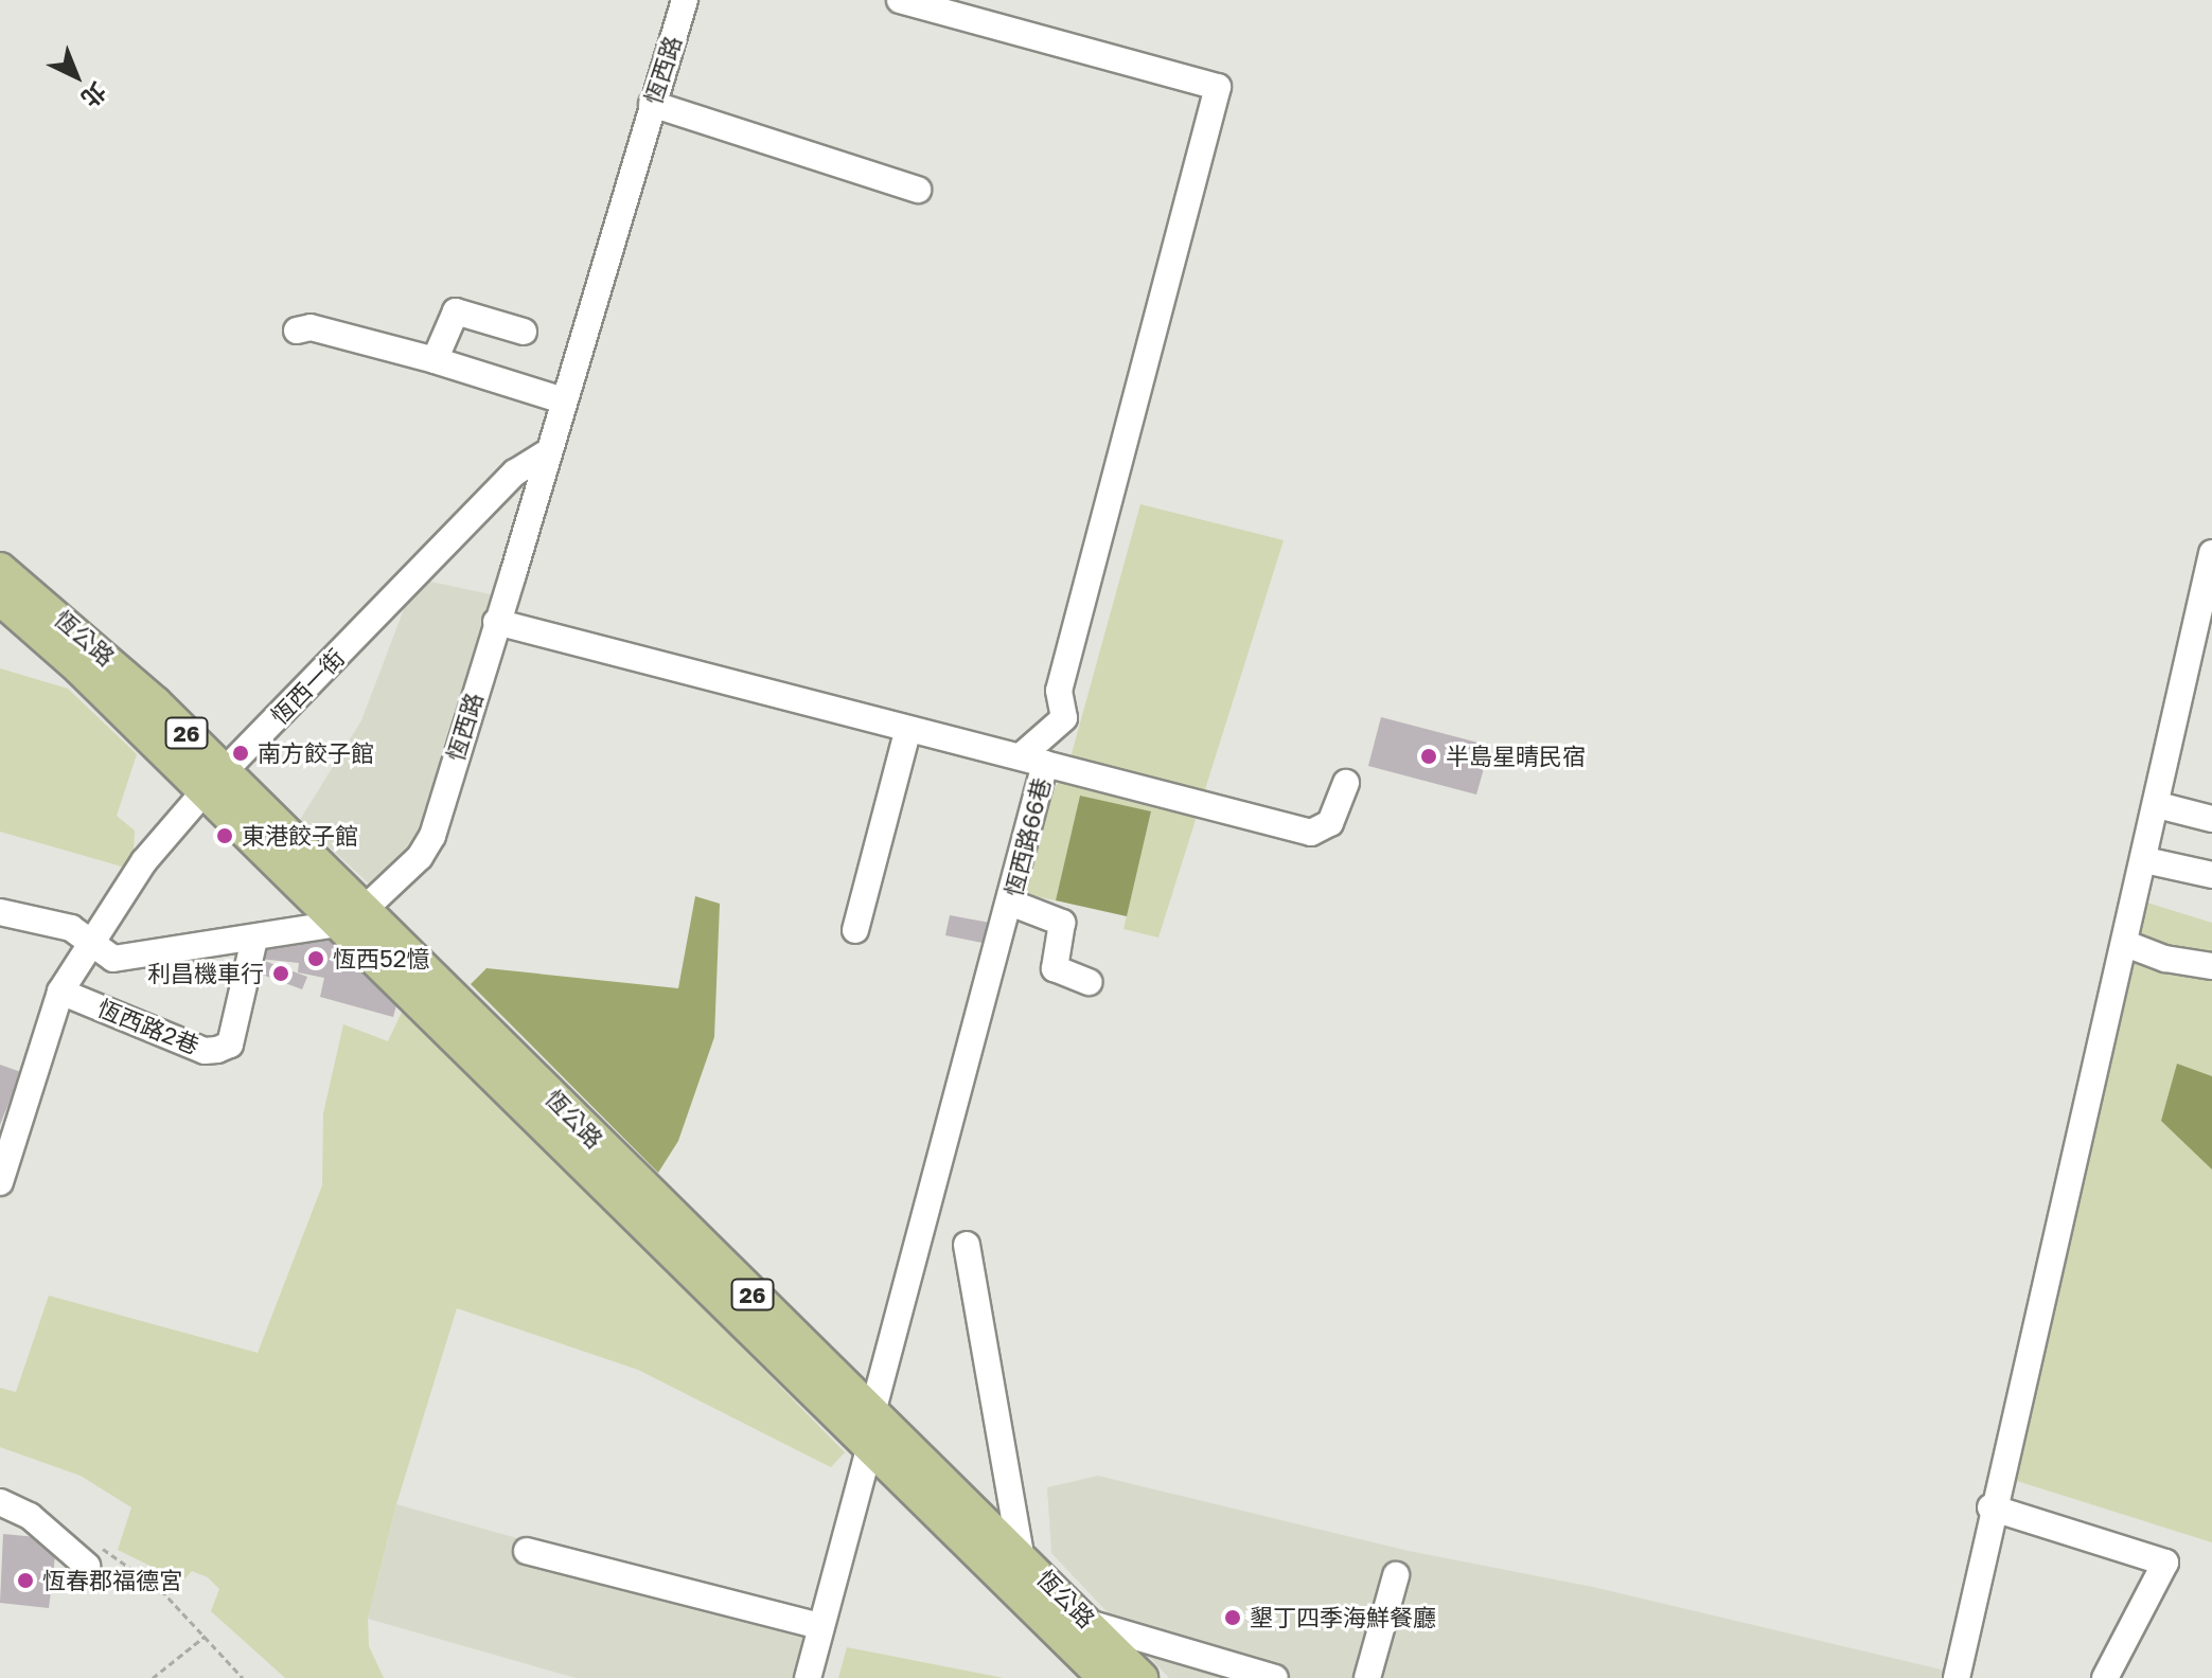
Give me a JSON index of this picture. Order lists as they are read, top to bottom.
{
  "streets": {
    "main road": ["恆公路", "26"],
    "street": [
      "恆西路",
      "恆西一街",
      "恆西路66巷",
      "恆西路2巷"
    ]
  },
  "crossings": [
    ["恆西路", "恆公路"],
    ["恆西路", "恆西一街"],
    ["恆西路", "恆西路66巷"],
    ["恆西路", "恆西路2巷"],
    ["恆公路", "恆西一街"],
    ["恆公路", "恆西路66巷"]
  ],
  "places": [
    "南方餃子館",
    "半島星晴民宿",
    "東港餃子館",
    "恆西52憶",
    "利昌機車行",
    "恆春郡福德宮",
    "墾丁四季海鮮餐廳"
  ],
  "north": "bottom right"
}
